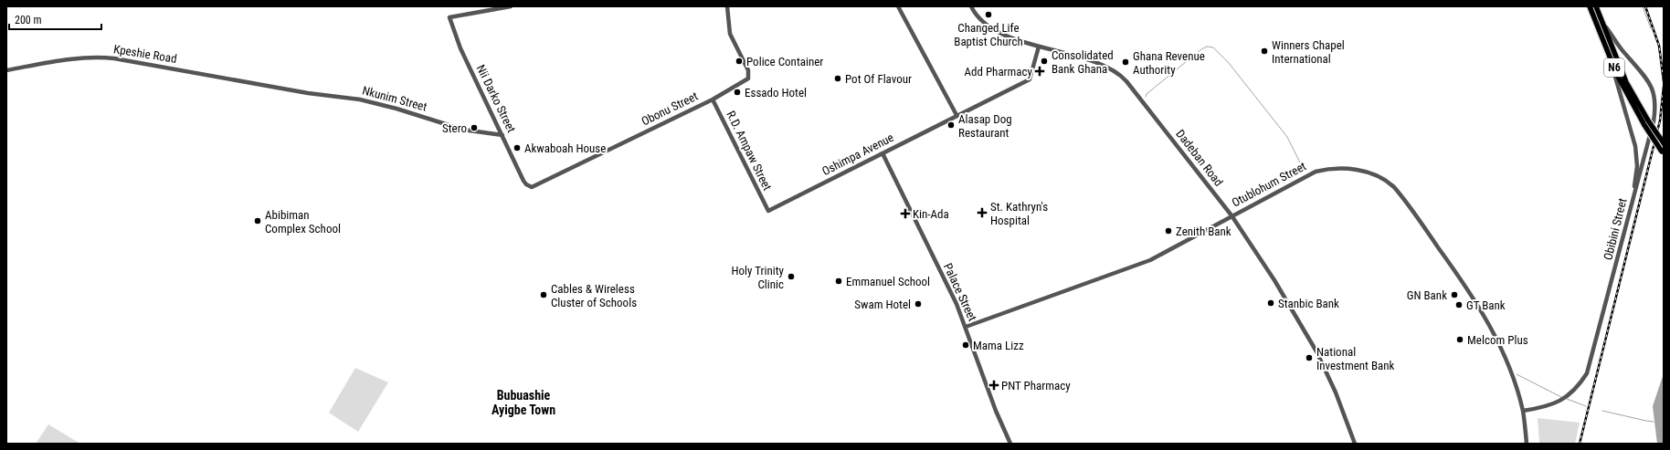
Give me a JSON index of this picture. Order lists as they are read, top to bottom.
{
  "streets": {
    "highway": ["N6"],
    "street": [
      "Kpeshie Road",
      "Nkunim Street",
      "Nii Darko Street",
      "Obonu Street",
      "R.D. Ampaw Street",
      "Oshimpa Avenue",
      "Dadeban Road",
      "Otublohum Street",
      "Obibini Street",
      "Palace Street"
    ]
  },
  "crossings": [
    ["Kpeshie Road", "Nkunim Street"],
    ["N6", "Obibini Street"],
    ["Nkunim Street", "Nii Darko Street"],
    ["Nii Darko Street", "Obonu Street"],
    ["Obonu Street", "R.D. Ampaw Street"],
    ["R.D. Ampaw Street", "Oshimpa Avenue"],
    ["Oshimpa Avenue", "Dadeban Road"],
    ["Oshimpa Avenue", "Palace Street"],
    ["Dadeban Road", "Otublohum Street"],
    ["Otublohum Street", "Obibini Street"],
    ["Otublohum Street", "Palace Street"]
  ],
  "districts": ["Bubuashie Ayigbe Town"],
  "places": {
    "other": [
      "Changed Life Baptist Church",
      "Winners Chapel International",
      "Police Container",
      "Consolidated Bank Ghana",
      "Ghana Revenue Authority",
      "Pot Of Flavour",
      "Essado Hotel",
      "Alasap Dog Restaurant",
      "Stero",
      "Akwaboah House",
      "Abibiman Complex School",
      "Zenith Bank",
      "Holy Trinity Clinic",
      "Emmanuel School",
      "Cables & Wireless Cluster of Schools",
      "GN Bank",
      "Stanbic Bank",
      "Swam Hotel",
      "GT Bank",
      "Melcom Plus",
      "Mama Lizz",
      "National Investment Bank"
    ],
    "health": [
      "Add Pharmacy",
      "St. Kathryn's Hospital",
      "Kin-Ada",
      "PNT Pharmacy"
    ]
  },
  "scale_bar": "200 m"
}
